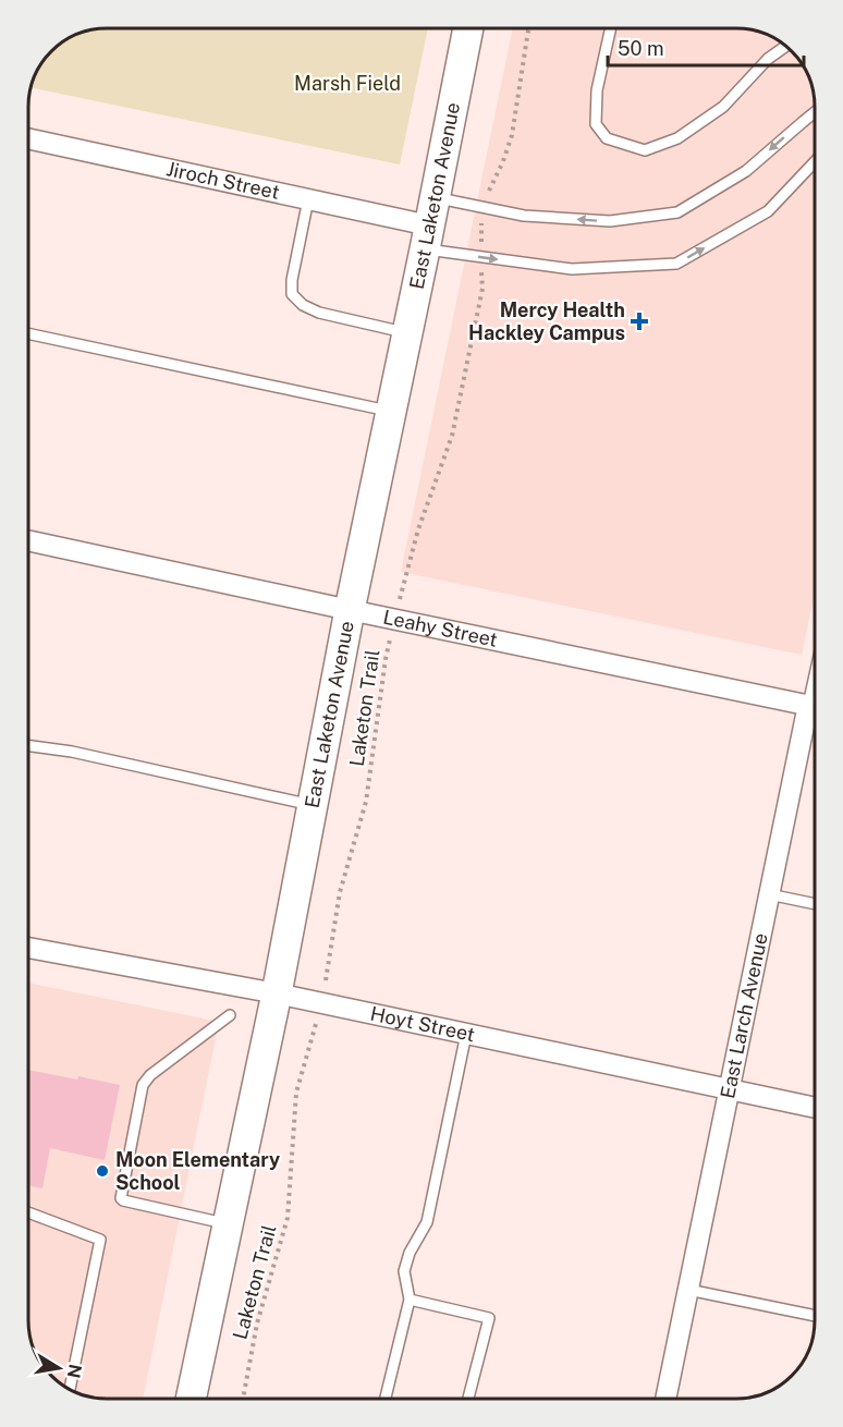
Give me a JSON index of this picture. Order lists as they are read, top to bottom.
{
  "streets": {
    "main road": ["East Laketon Avenue"],
    "street": [
      "Jiroch Street",
      "Leahy Street",
      "East Larch Avenue",
      "Hoyt Street"
    ],
    "path": ["Laketon Trail"]
  },
  "crossings": [
    ["Jiroch Street", "East Laketon Avenue"],
    ["East Laketon Avenue", "Leahy Street"],
    ["East Laketon Avenue", "Hoyt Street"],
    ["Leahy Street", "Laketon Trail"],
    ["Laketon Trail", "Hoyt Street"],
    ["East Larch Avenue", "Hoyt Street"]
  ],
  "parks": ["Marsh Field"],
  "places": {
    "health": ["Mercy Health Hackley Campus"],
    "other": ["Moon Elementary School"]
  },
  "scale_bar": "50 m",
  "north": "right"
}
